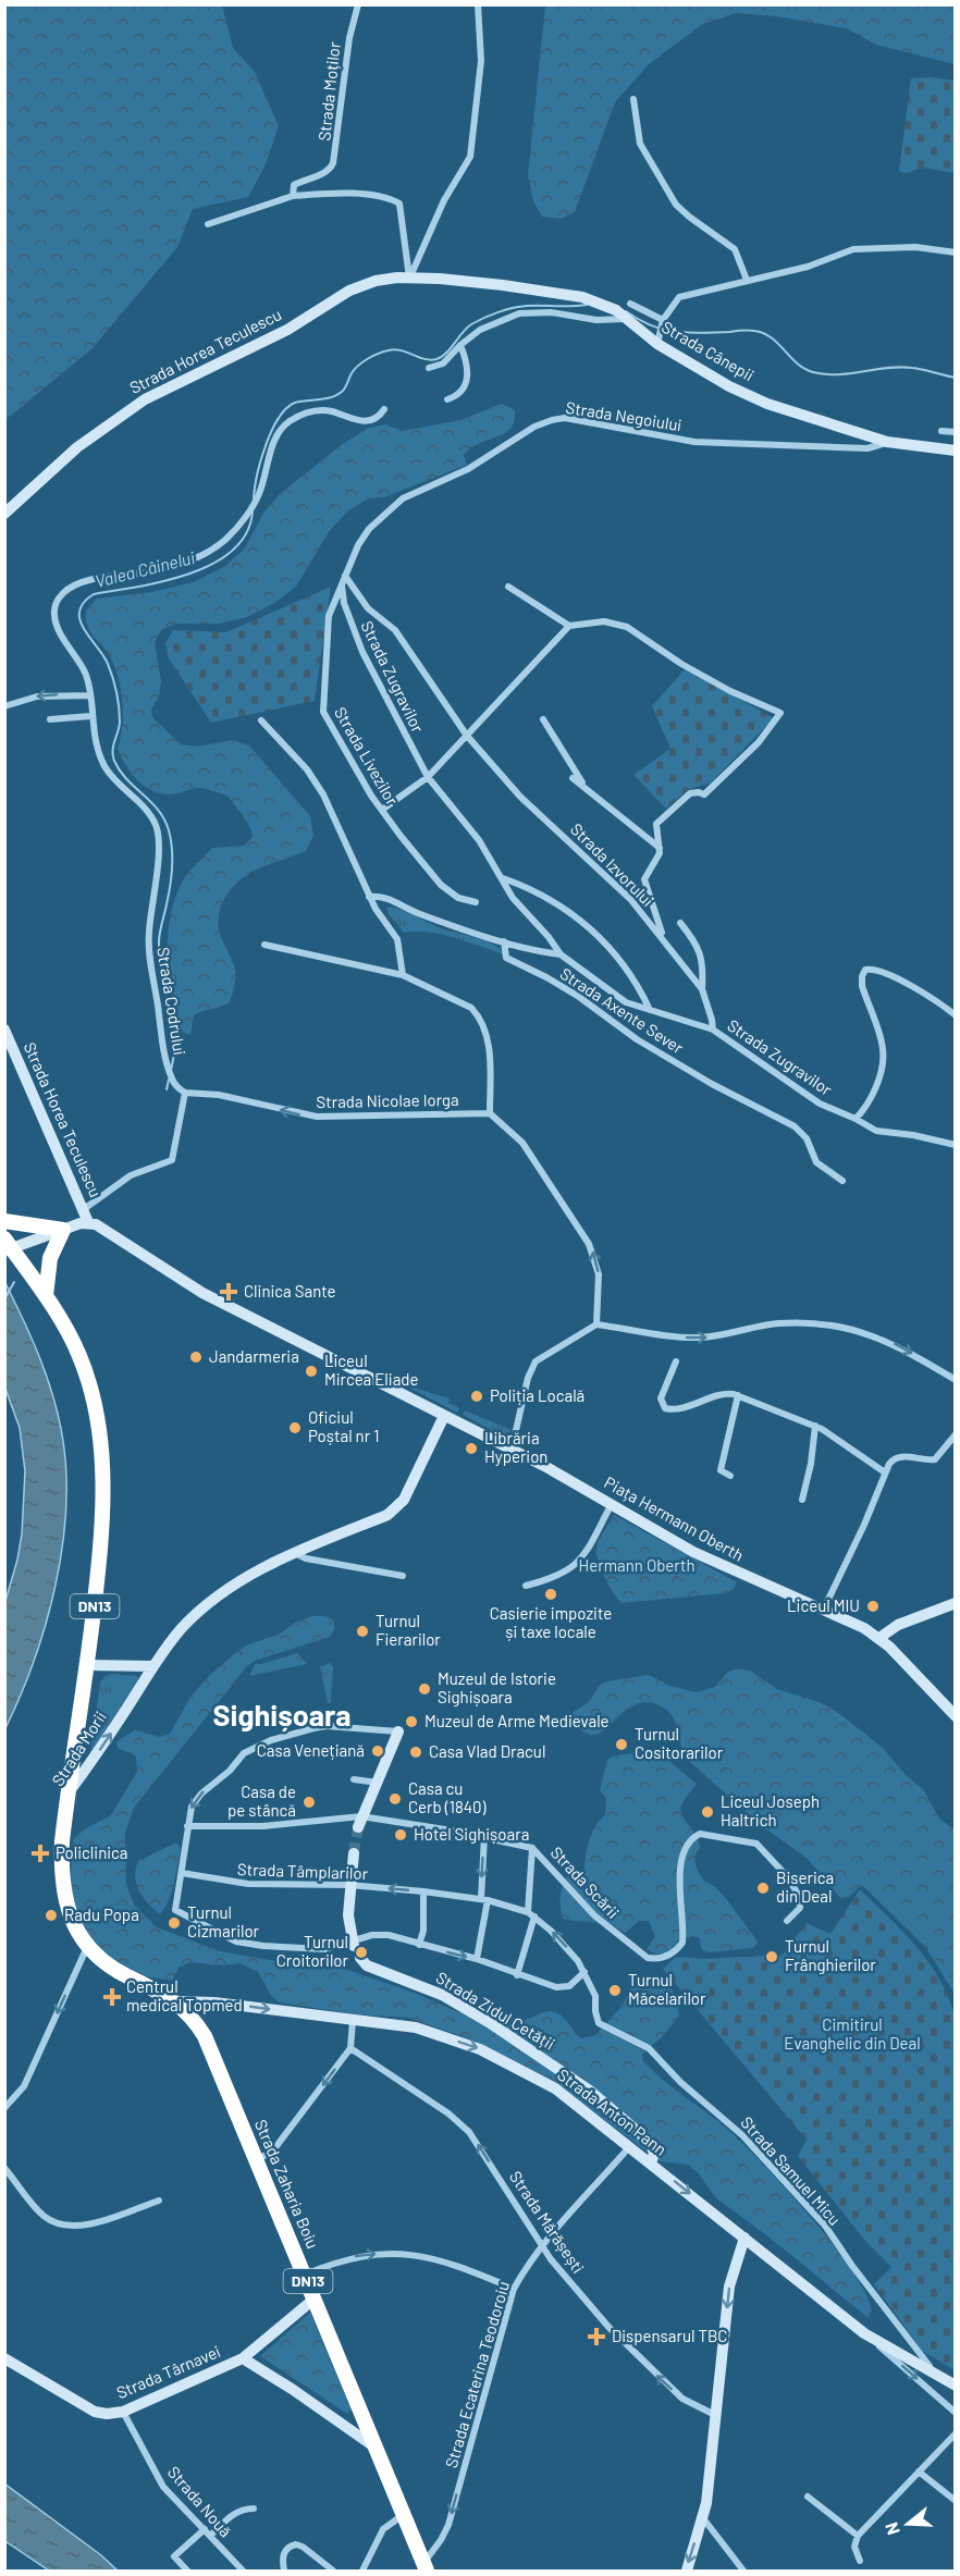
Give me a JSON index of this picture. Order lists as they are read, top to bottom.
{
  "streets": {
    "highway": ["DN13", "Strada Morii", "Strada Zaharia Boiu"],
    "street": [
      "Strada Moților",
      "Strada Horea Teculescu",
      "Strada Cânepii",
      "Strada Negoiului",
      "Strada Zugravilor",
      "Strada Livezilor",
      "Strada Izvorului",
      "Strada Codrului",
      "Strada Axente Sever",
      "Strada Nicolae Iorga",
      "Piața Hermann Oberth",
      "Strada Tâmplarilor",
      "Strada Scării",
      "Strada Zidul Cetății",
      "Strada Anton Pann",
      "Strada Samuel Micu",
      "Strada Mărășești",
      "Strada Târnavei",
      "Strada Ecaterina Teodoroiu",
      "Strada Nouă"
    ]
  },
  "crossings": [
    ["Strada Moților", "Strada Horea Teculescu"],
    ["Strada Moților", "Strada Cânepii"],
    ["Strada Horea Teculescu", "Strada Cânepii"],
    ["Strada Horea Teculescu", "Piața Hermann Oberth"],
    ["Strada Cânepii", "Strada Negoiului"],
    ["Strada Negoiului", "Strada Zugravilor"],
    ["Strada Negoiului", "Strada Livezilor"],
    ["Strada Negoiului", "Strada Izvorului"],
    ["Strada Zugravilor", "Strada Livezilor"],
    ["Strada Zugravilor", "Strada Izvorului"],
    ["Strada Zugravilor", "Strada Axente Sever"],
    ["Strada Codrului", "Strada Nicolae Iorga"],
    ["Piața Hermann Oberth", "Strada Morii"],
    ["DN13", "Strada Morii"],
    ["Strada Morii", "Strada Anton Pann"],
    ["Strada Morii", "Strada Zaharia Boiu"],
    ["Strada Tâmplarilor", "Strada Zidul Cetății"],
    ["Strada Zidul Cetății", "Strada Anton Pann"],
    ["Strada Zidul Cetății", "Strada Samuel Micu"],
    ["Strada Anton Pann", "Strada Zaharia Boiu"],
    ["Strada Anton Pann", "Strada Ecaterina Teodoroiu"],
    ["Strada Zaharia Boiu", "Strada Târnavei"],
    ["Strada Zaharia Boiu", "Strada Ecaterina Teodoroiu"],
    ["Strada Mărășești", "Strada Ecaterina Teodoroiu"],
    ["Strada Târnavei", "Strada Nouă"]
  ],
  "one_way": [
    "Strada Nicolae Iorga",
    "Strada Anton Pann",
    "Strada Mărășești",
    "Strada Ecaterina Teodoroiu"
  ],
  "districts": ["Sighișoara"],
  "water": ["Valea Câinelui"],
  "parks": ["Hermann Oberth", "Cimitirul Evanghelic din Deal"],
  "places": {
    "health": [
      "Clinica Sante",
      "Policlinica",
      "Centrul medical Topmed",
      "Dispensarul TBC"
    ],
    "other": [
      "Jandarmeria",
      "Liceul Mircea Eliade",
      "Poliția Locală",
      "Oficiul Poștal nr 1",
      "Librăria Hyperion",
      "Casierie impozite și taxe locale",
      "Liceul MIU",
      "Turnul Fierarilor",
      "Muzeul de Istorie Sighișoara",
      "Muzeul de Arme Medievale",
      "Turnul Cositorarilor",
      "Casa Venețiană",
      "Casa Vlad Dracul",
      "Casa cu Cerb (1840)",
      "Casa de pe stâncă",
      "Liceul Joseph Haltrich",
      "Hotel Sighișoara",
      "Biserica din Deal",
      "Radu Popa",
      "Turnul Cizmarilor",
      "Turnul Croitorilor",
      "Turnul Frânghierilor",
      "Turnul Măcelarilor"
    ]
  },
  "north": "left"
}
